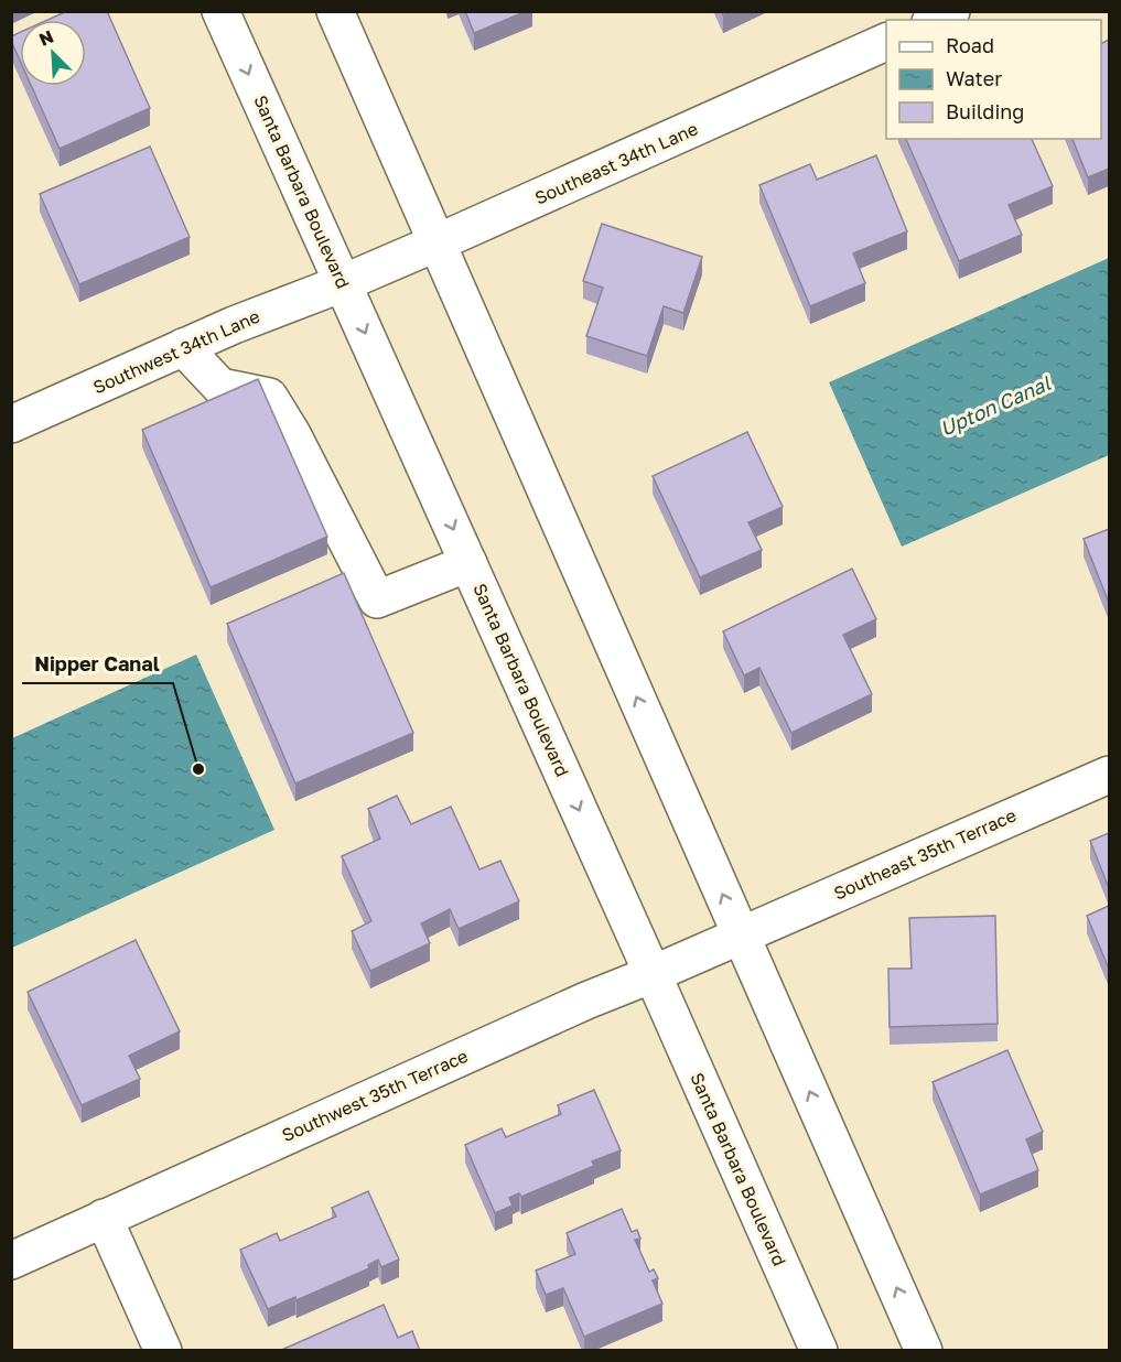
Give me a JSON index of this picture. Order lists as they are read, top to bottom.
{
  "streets": {
    "main road": [
      "Southeast 34th Lane",
      "Santa Barbara Boulevard",
      "Southwest 34th Lane",
      "Southeast 35th Terrace",
      "Southwest 35th Terrace"
    ]
  },
  "crossings": [
    ["Southeast 34th Lane", "Santa Barbara Boulevard"],
    ["Southeast 34th Lane", "Southwest 34th Lane"],
    ["Santa Barbara Boulevard", "Southwest 34th Lane"],
    ["Santa Barbara Boulevard", "Southwest 35th Terrace"],
    ["Southeast 35th Terrace", "Southwest 35th Terrace"]
  ],
  "water": ["Upton Canal"],
  "places": ["Nipper Canal"],
  "legend": ["Road", "Water", "Building"],
  "north": "top left"
}
